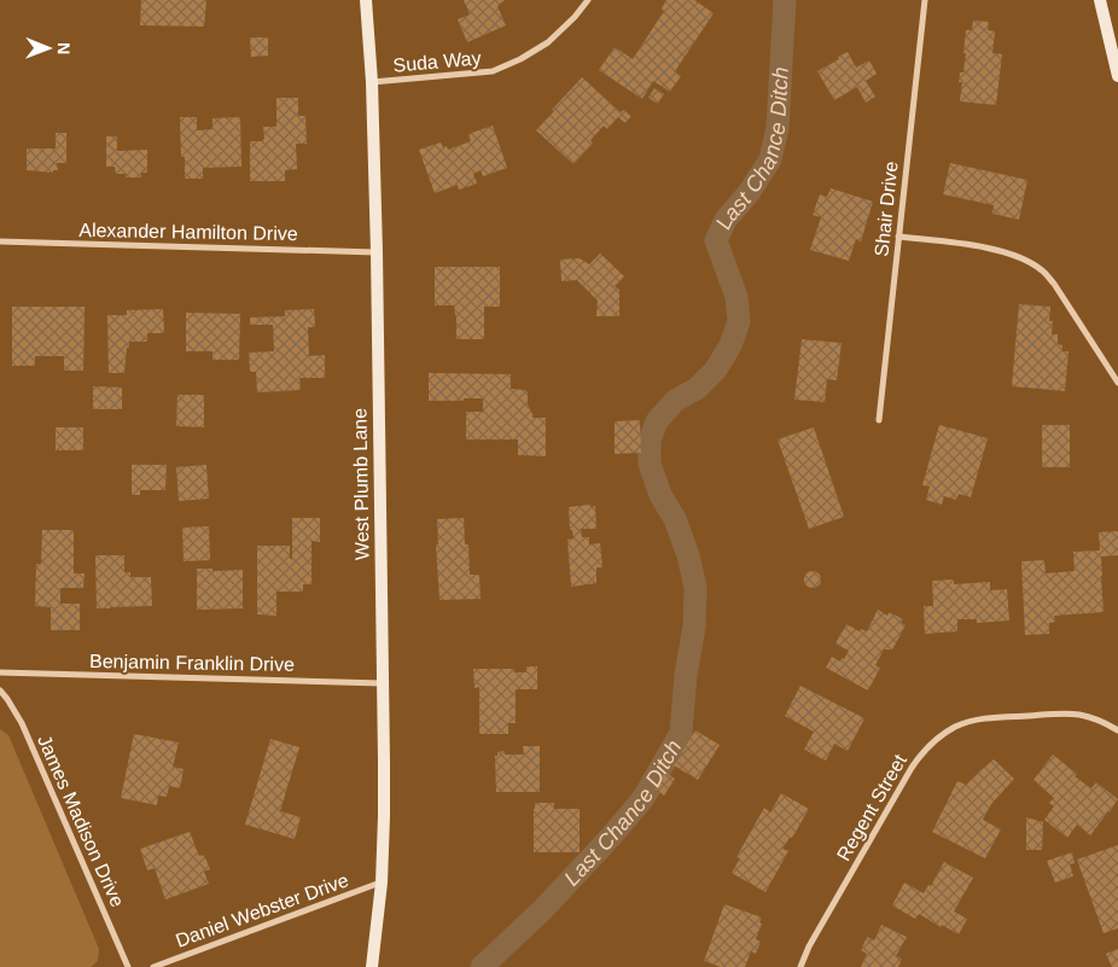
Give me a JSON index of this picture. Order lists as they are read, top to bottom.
{
  "streets": {
    "main road": ["West Plumb Lane"],
    "street": [
      "Suda Way",
      "Shair Drive",
      "Alexander Hamilton Drive",
      "Benjamin Franklin Drive",
      "Regent Street",
      "James Madison Drive",
      "Daniel Webster Drive"
    ]
  },
  "crossings": [
    ["Suda Way", "West Plumb Lane"],
    ["Alexander Hamilton Drive", "West Plumb Lane"],
    ["West Plumb Lane", "Benjamin Franklin Drive"],
    ["West Plumb Lane", "Daniel Webster Drive"]
  ],
  "water": ["Last Chance Ditch"],
  "north": "right"
}
